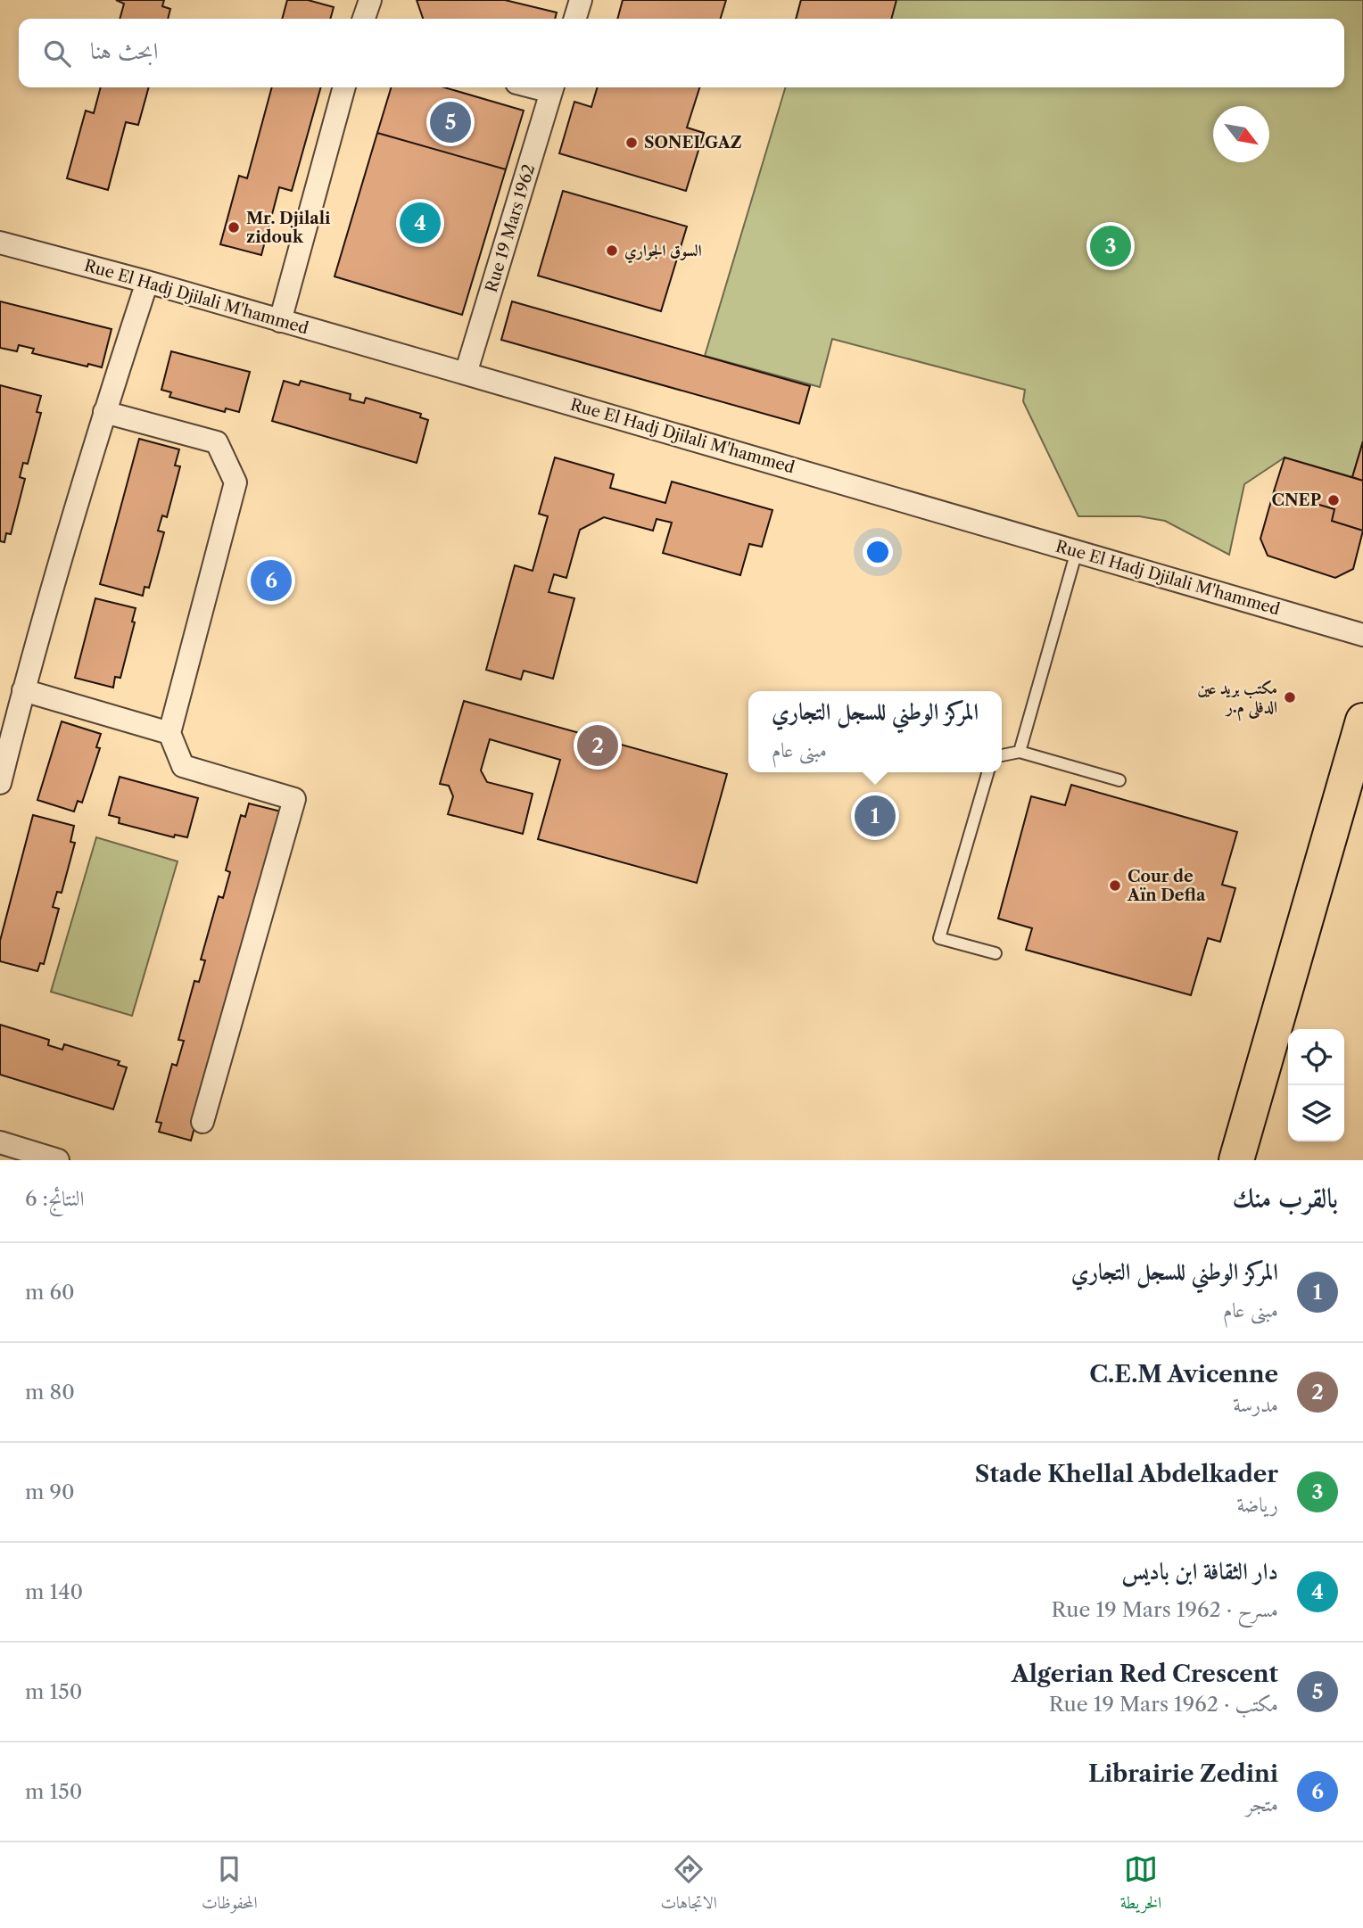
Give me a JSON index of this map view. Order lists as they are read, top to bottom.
{
  "streets": {
    "street": ["Rue 19 Mars 1962", "Rue El Hadj Djilali M'hammed"]
  },
  "crossings": [
    ["Rue 19 Mars 1962", "Rue El Hadj Djilali M'hammed"]
  ],
  "places": [
    "SONELGAZ",
    "Mr. Djilali zidouk",
    "السوق الجواري",
    "CNEP",
    "مكتب بريد عين الدفلى م.ر",
    "Cour de Aïn Defla"
  ],
  "north": "bottom right",
  "page": {
    "search": "ابحث هنا",
    "pins": [
      "5",
      "4",
      "3",
      "6",
      "2",
      "1"
    ],
    "popup": ["المركز الوطني للسجل التجاري", "مبنى عام"],
    "heading": ["بالقرب منك", "النتائج: 6"],
    "list": [
      {
        "mark": "1",
        "name": "المركز الوطني للسجل التجاري",
        "note": "مبنى عام",
        "value": "60 m"
      },
      {
        "mark": "2",
        "name": "C.E.M Avicenne",
        "note": "مدرسة",
        "value": "80 m"
      },
      {
        "mark": "3",
        "name": "Stade Khellal Abdelkader",
        "note": "رياضة",
        "value": "90 m"
      },
      {
        "mark": "4",
        "name": "دار الثقافة ابن باديس",
        "note": "مسرح · Rue 19 Mars 1962",
        "value": "140 m"
      },
      {
        "mark": "5",
        "name": "Algerian Red Crescent",
        "note": "مكتب · Rue 19 Mars 1962",
        "value": "150 m"
      },
      {
        "mark": "6",
        "name": "Librairie Zedini",
        "note": "متجر",
        "value": "150 m"
      }
    ],
    "nav": ["الخريطة", "الاتجاهات", "المحفوظات"]
  }
}
